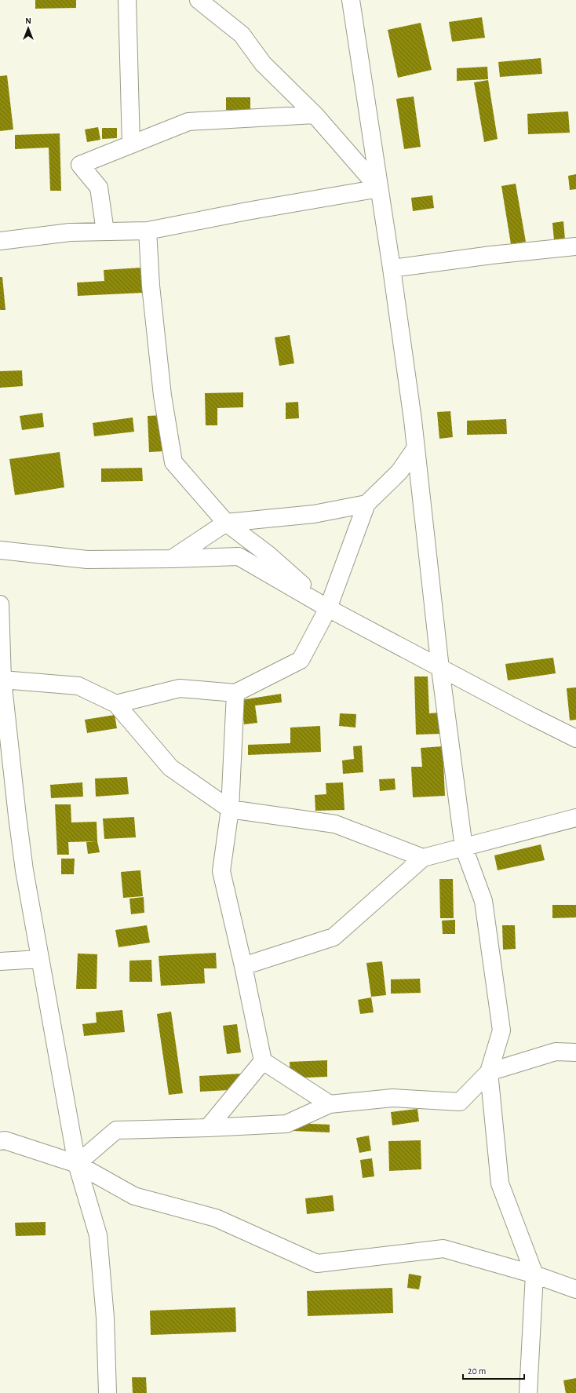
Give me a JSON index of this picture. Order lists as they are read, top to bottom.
{
  "scale_bar": "20 m",
  "north": "top"
}
